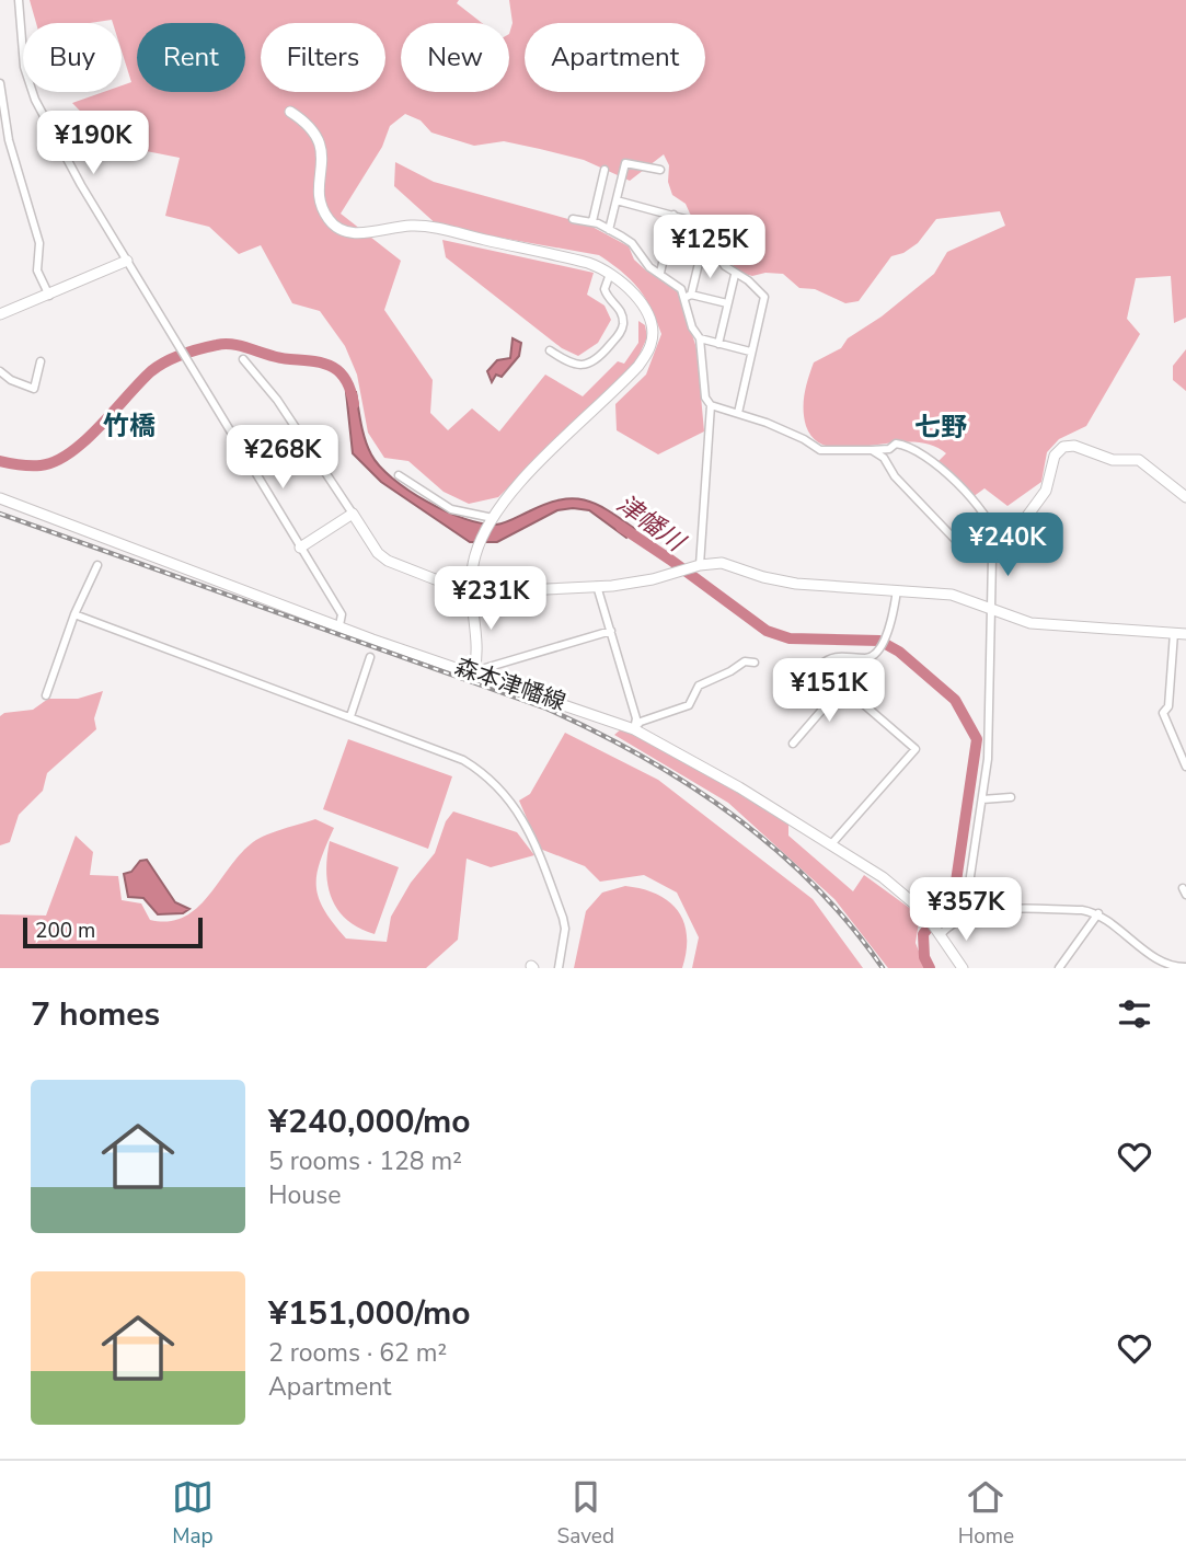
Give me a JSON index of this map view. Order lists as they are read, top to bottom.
{
  "streets": {
    "street": ["森本津幡線"]
  },
  "districts": ["竹橋", "七野"],
  "water": ["津幡川"],
  "scale_bar": "200 m",
  "page": {
    "chip": [
      "Buy",
      "Rent",
      "Filters",
      "New",
      "Apartment"
    ],
    "price": [
      "¥190K",
      "¥125K",
      "¥268K",
      "¥240K",
      "¥231K",
      "¥151K",
      "¥357K"
    ],
    "scale": "200 m",
    "heading": "7 homes",
    "list": [
      {
        "name": "¥240,000/mo",
        "note": "5 rooms · 128 m² · House"
      },
      {
        "name": "¥151,000/mo",
        "note": "2 rooms · 62 m² · Apartment"
      }
    ],
    "tabs": ["Map", "Saved", "Home"]
  }
}
